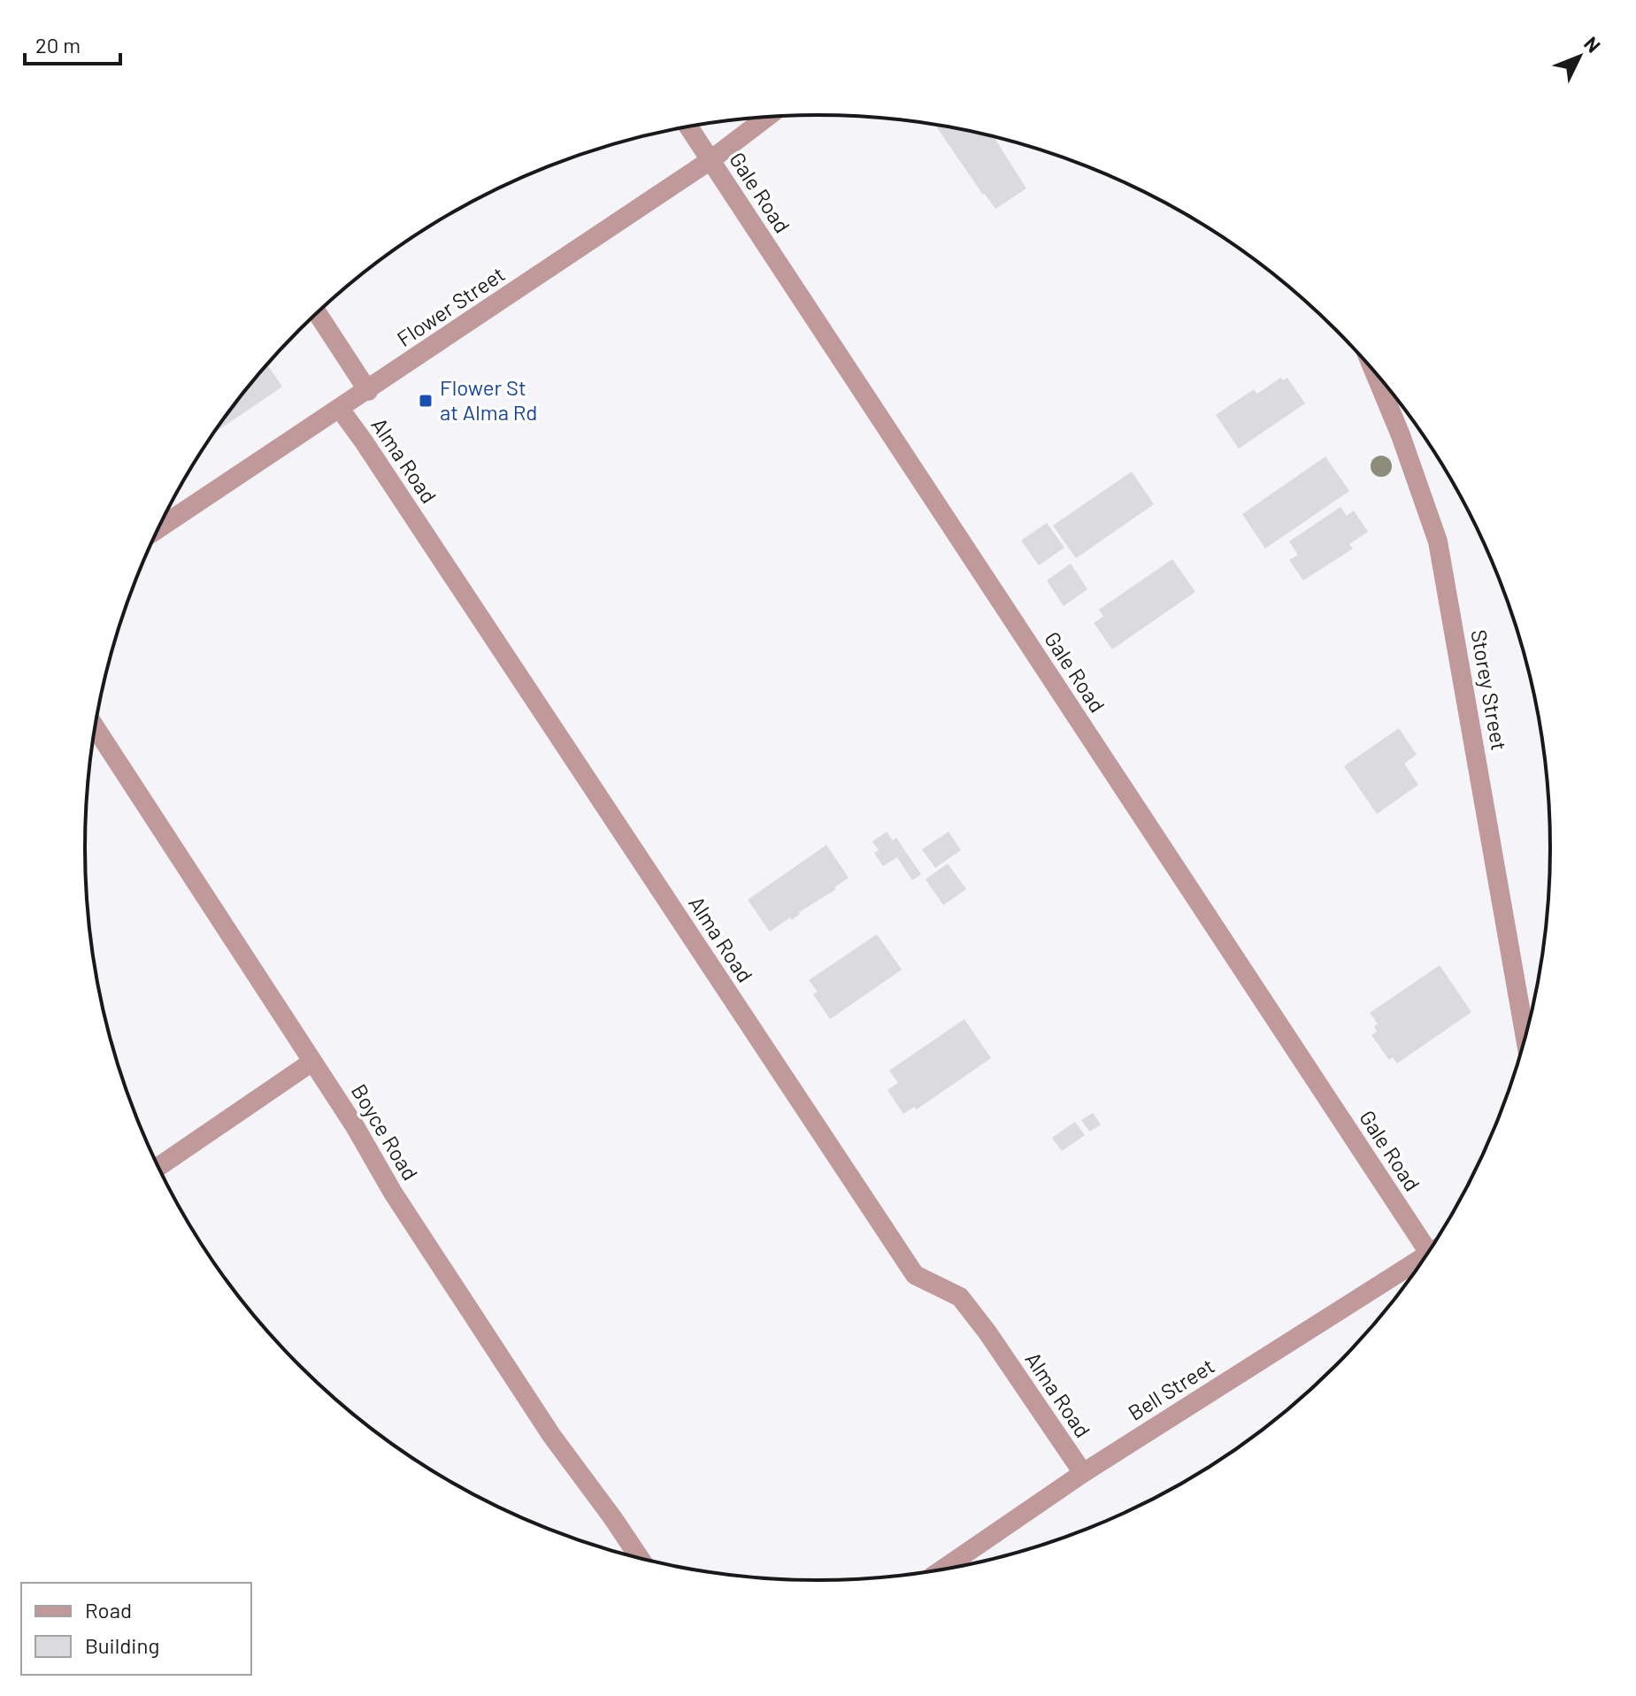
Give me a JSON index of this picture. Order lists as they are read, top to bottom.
{
  "streets": {
    "street": [
      "Gale Road",
      "Flower Street",
      "Alma Road",
      "Storey Street",
      "Boyce Road",
      "Bell Street"
    ]
  },
  "crossings": [
    ["Gale Road", "Flower Street"],
    ["Gale Road", "Bell Street"],
    ["Flower Street", "Alma Road"],
    ["Alma Road", "Bell Street"]
  ],
  "places": {
    "transit": ["Flower St at Alma Rd"]
  },
  "legend": ["Road", "Building"],
  "scale_bar": "20 m",
  "north": "top right"
}
